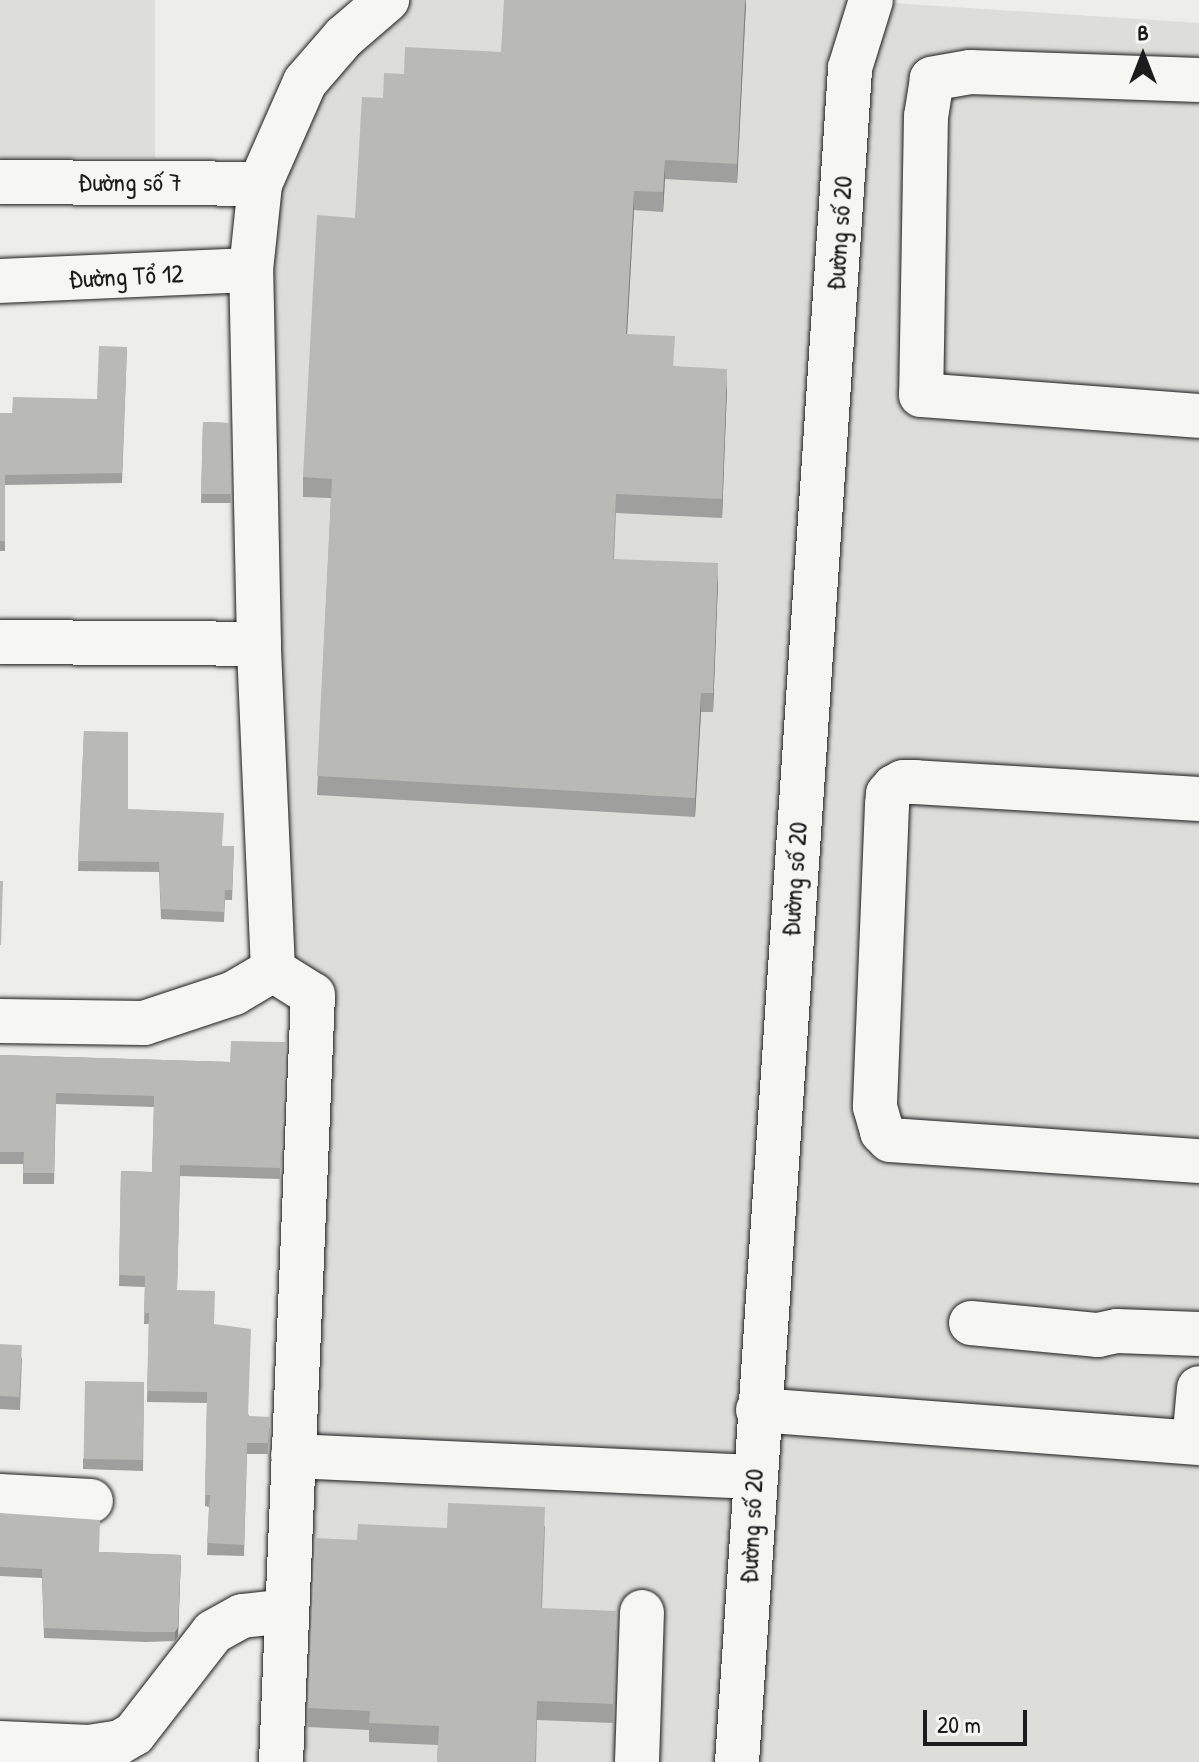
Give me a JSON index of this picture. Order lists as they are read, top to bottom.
{
  "streets": {
    "street": ["Đường số 7", "Đường số 20", "Đường Tổ 12"]
  },
  "scale_bar": "20 m",
  "north": "top"
}
